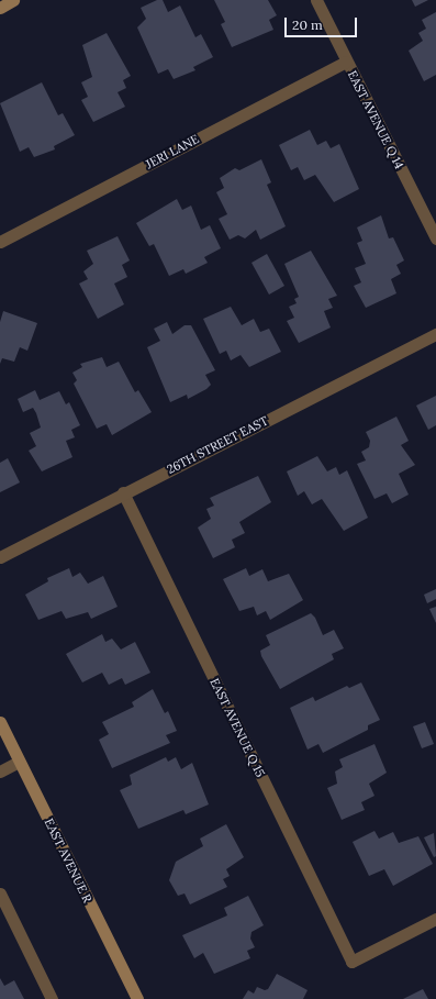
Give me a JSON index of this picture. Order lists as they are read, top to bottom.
{
  "streets": {
    "main road": ["EAST AVENUE R"],
    "street": [
      "EAST AVENUE Q 14",
      "JERI LANE",
      "26TH STREET EAST",
      "EAST AVENUE Q 15"
    ]
  },
  "crossings": [
    ["EAST AVENUE Q 14", "JERI LANE"],
    ["26TH STREET EAST", "EAST AVENUE Q 15"]
  ],
  "scale_bar": "20 m"
}
